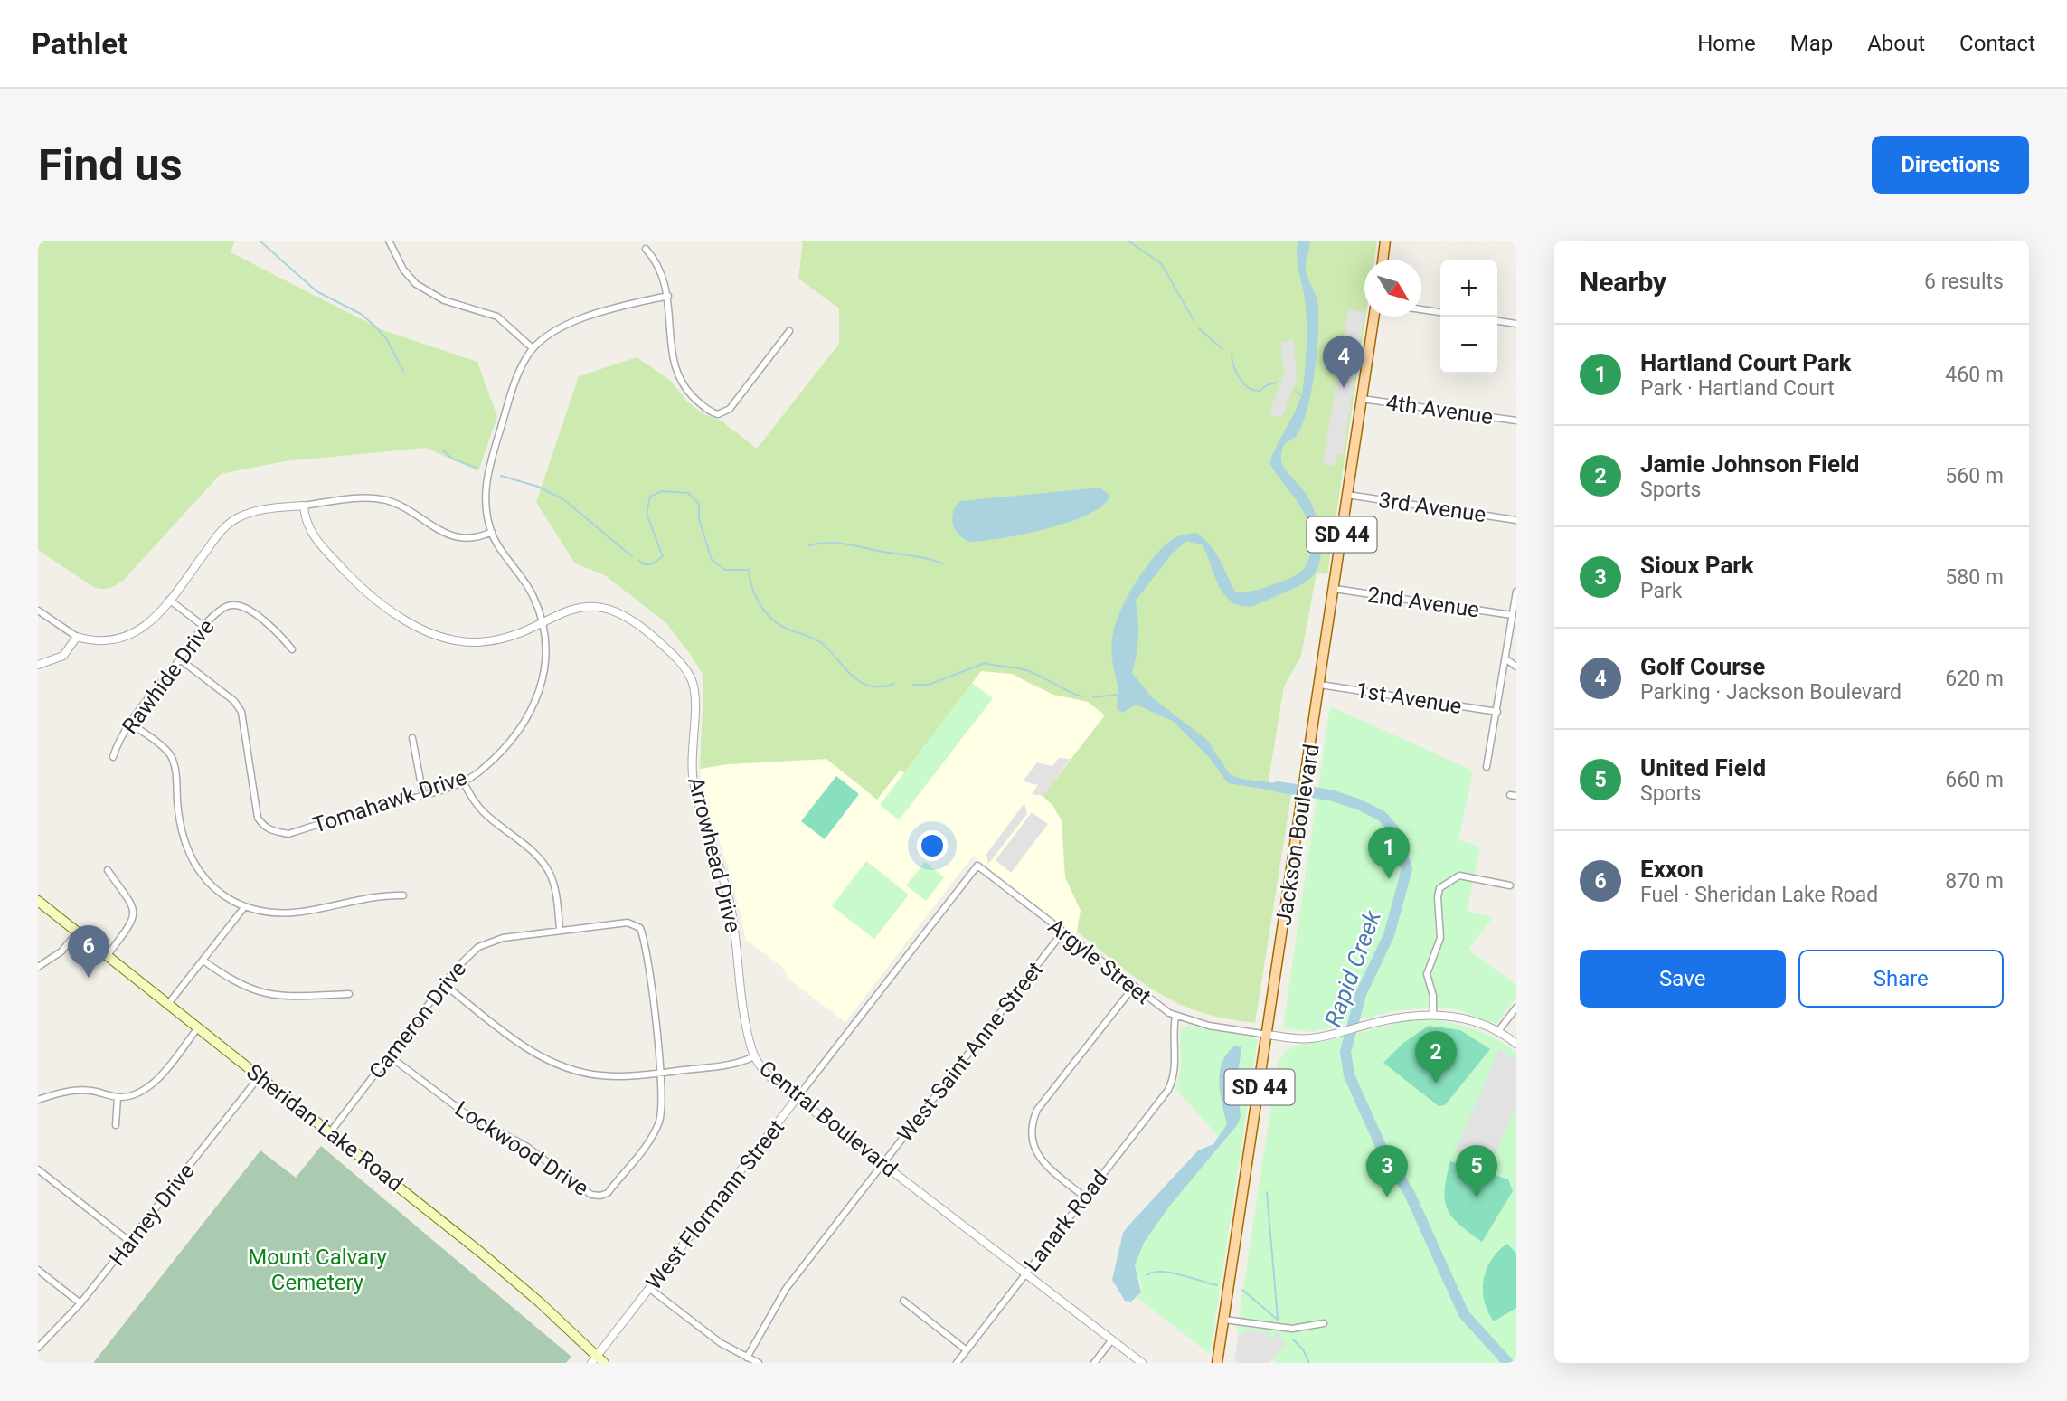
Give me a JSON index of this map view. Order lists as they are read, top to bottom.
{
  "streets": {
    "main road": ["SD 44", "Jackson Boulevard", "Sheridan Lake Road"],
    "street": [
      "4th Avenue",
      "3rd Avenue",
      "2nd Avenue",
      "Rawhide Drive",
      "1st Avenue",
      "Tomahawk Drive",
      "Arrowhead Drive",
      "Argyle Street",
      "Cameron Drive",
      "West Saint Anne Street",
      "Central Boulevard",
      "Lockwood Drive",
      "West Flormann Street",
      "Harney Drive",
      "Lanark Road"
    ]
  },
  "crossings": [
    ["4th Avenue", "Jackson Boulevard"],
    ["3rd Avenue", "Jackson Boulevard"],
    ["2nd Avenue", "Jackson Boulevard"],
    ["Rawhide Drive", "Tomahawk Drive"],
    ["1st Avenue", "Jackson Boulevard"],
    ["Tomahawk Drive", "Arrowhead Drive"],
    ["Arrowhead Drive", "Central Boulevard"],
    ["Argyle Street", "West Saint Anne Street"],
    ["Argyle Street", "West Flormann Street"],
    ["Argyle Street", "Lanark Road"],
    ["Cameron Drive", "Central Boulevard"],
    ["Cameron Drive", "Sheridan Lake Road"],
    ["Cameron Drive", "Lockwood Drive"],
    ["West Saint Anne Street", "Central Boulevard"],
    ["Central Boulevard", "Lockwood Drive"],
    ["Central Boulevard", "West Flormann Street"],
    ["Central Boulevard", "Lanark Road"],
    ["Sheridan Lake Road", "West Flormann Street"],
    ["Sheridan Lake Road", "Harney Drive"]
  ],
  "water": ["Rapid Creek"],
  "parks": ["Mount Calvary Cemetery"],
  "north": "bottom right",
  "page": {
    "header": "Pathlet",
    "nav": [
      "Home",
      "Map",
      "About",
      "Contact"
    ],
    "buttons": [
      "Directions",
      ["Save", "Share"]
    ],
    "title": "Find us",
    "heading": ["Nearby", "6 results"],
    "map_buttons": ["+", "−"],
    "list": [
      {
        "mark": "1",
        "name": "Hartland Court Park",
        "note": "Park · Hartland Court",
        "value": "460 m"
      },
      {
        "mark": "2",
        "name": "Jamie Johnson Field",
        "note": "Sports",
        "value": "560 m"
      },
      {
        "mark": "3",
        "name": "Sioux Park",
        "note": "Park",
        "value": "580 m"
      },
      {
        "mark": "4",
        "name": "Golf Course",
        "note": "Parking · Jackson Boulevard",
        "value": "620 m"
      },
      {
        "mark": "5",
        "name": "United Field",
        "note": "Sports",
        "value": "660 m"
      },
      {
        "mark": "6",
        "name": "Exxon",
        "note": "Fuel · Sheridan Lake Road",
        "value": "870 m"
      }
    ],
    "pins": [
      "4",
      "1",
      "6",
      "2",
      "3",
      "5"
    ]
  }
}
